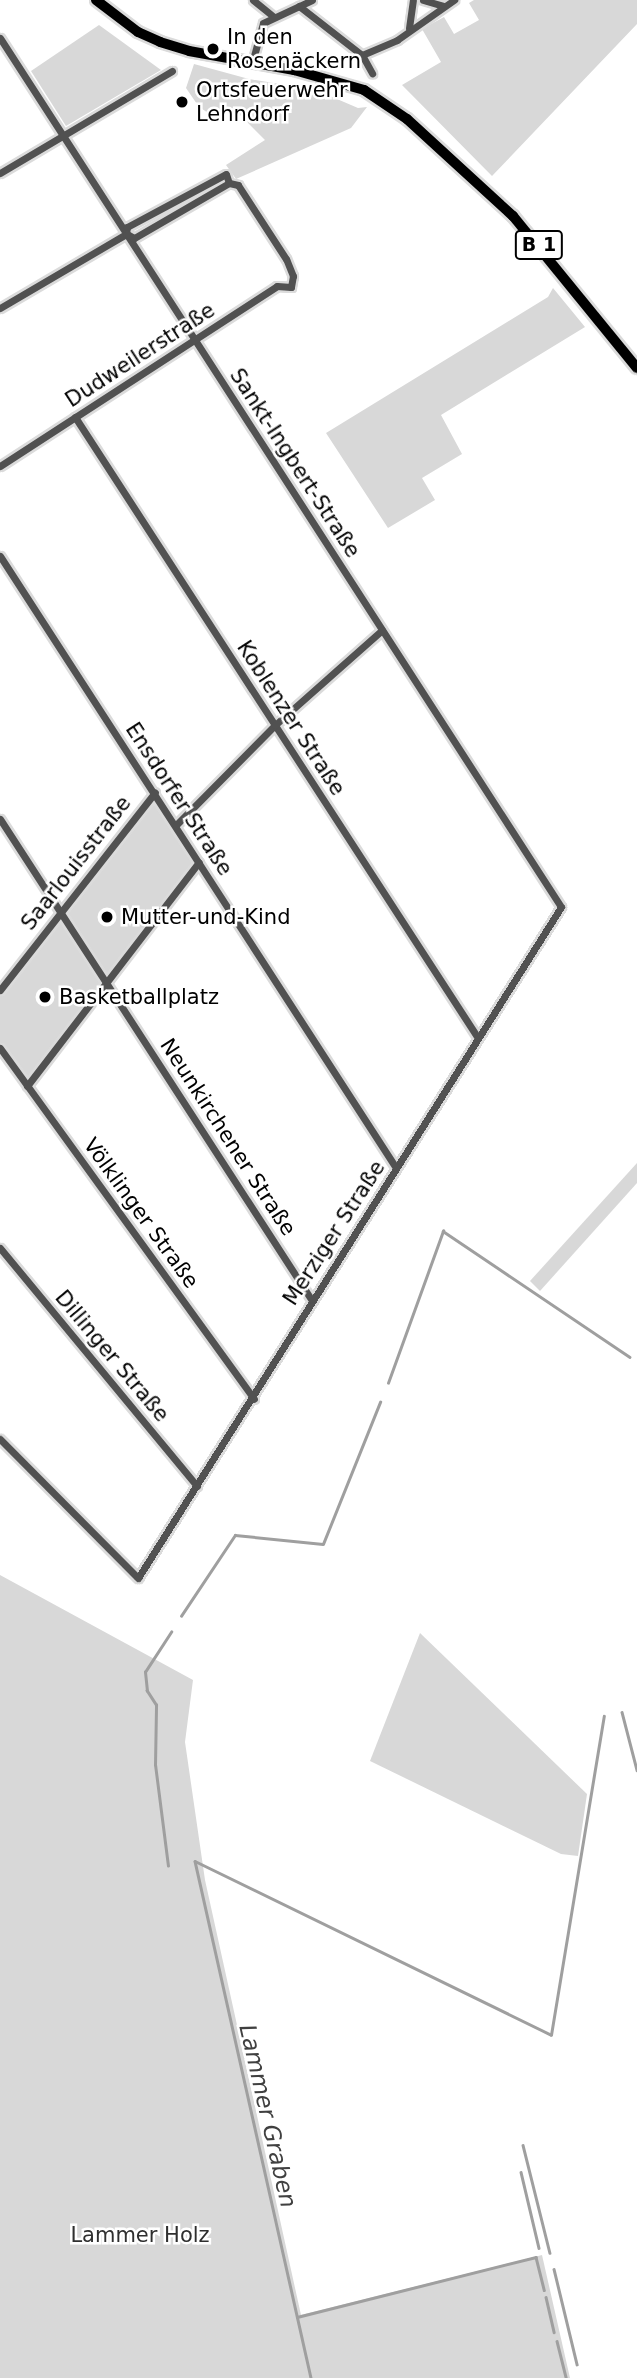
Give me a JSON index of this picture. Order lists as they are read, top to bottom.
{
  "streets": {
    "main road": ["B 1"],
    "street": [
      "Dudweilerstraße",
      "Sankt-Ingbert-Straße",
      "Koblenzer Straße",
      "Ensdorfer Straße",
      "Saarlouisstraße",
      "Neunkirchener Straße",
      "Völklinger Straße",
      "Merziger Straße",
      "Dillinger Straße"
    ]
  },
  "crossings": [
    ["Dudweilerstraße", "Sankt-Ingbert-Straße"],
    ["Dudweilerstraße", "Koblenzer Straße"],
    ["Sankt-Ingbert-Straße", "Merziger Straße"],
    ["Koblenzer Straße", "Merziger Straße"],
    ["Ensdorfer Straße", "Saarlouisstraße"],
    ["Ensdorfer Straße", "Merziger Straße"],
    ["Saarlouisstraße", "Neunkirchener Straße"],
    ["Neunkirchener Straße", "Merziger Straße"],
    ["Völklinger Straße", "Merziger Straße"],
    ["Merziger Straße", "Dillinger Straße"]
  ],
  "water": ["Lammer Graben"],
  "parks": ["Lammer Holz"],
  "places": [
    "In den Rosenäckern",
    "Ortsfeuerwehr Lehndorf",
    "Mutter-und-Kind",
    "Basketballplatz"
  ]
}
